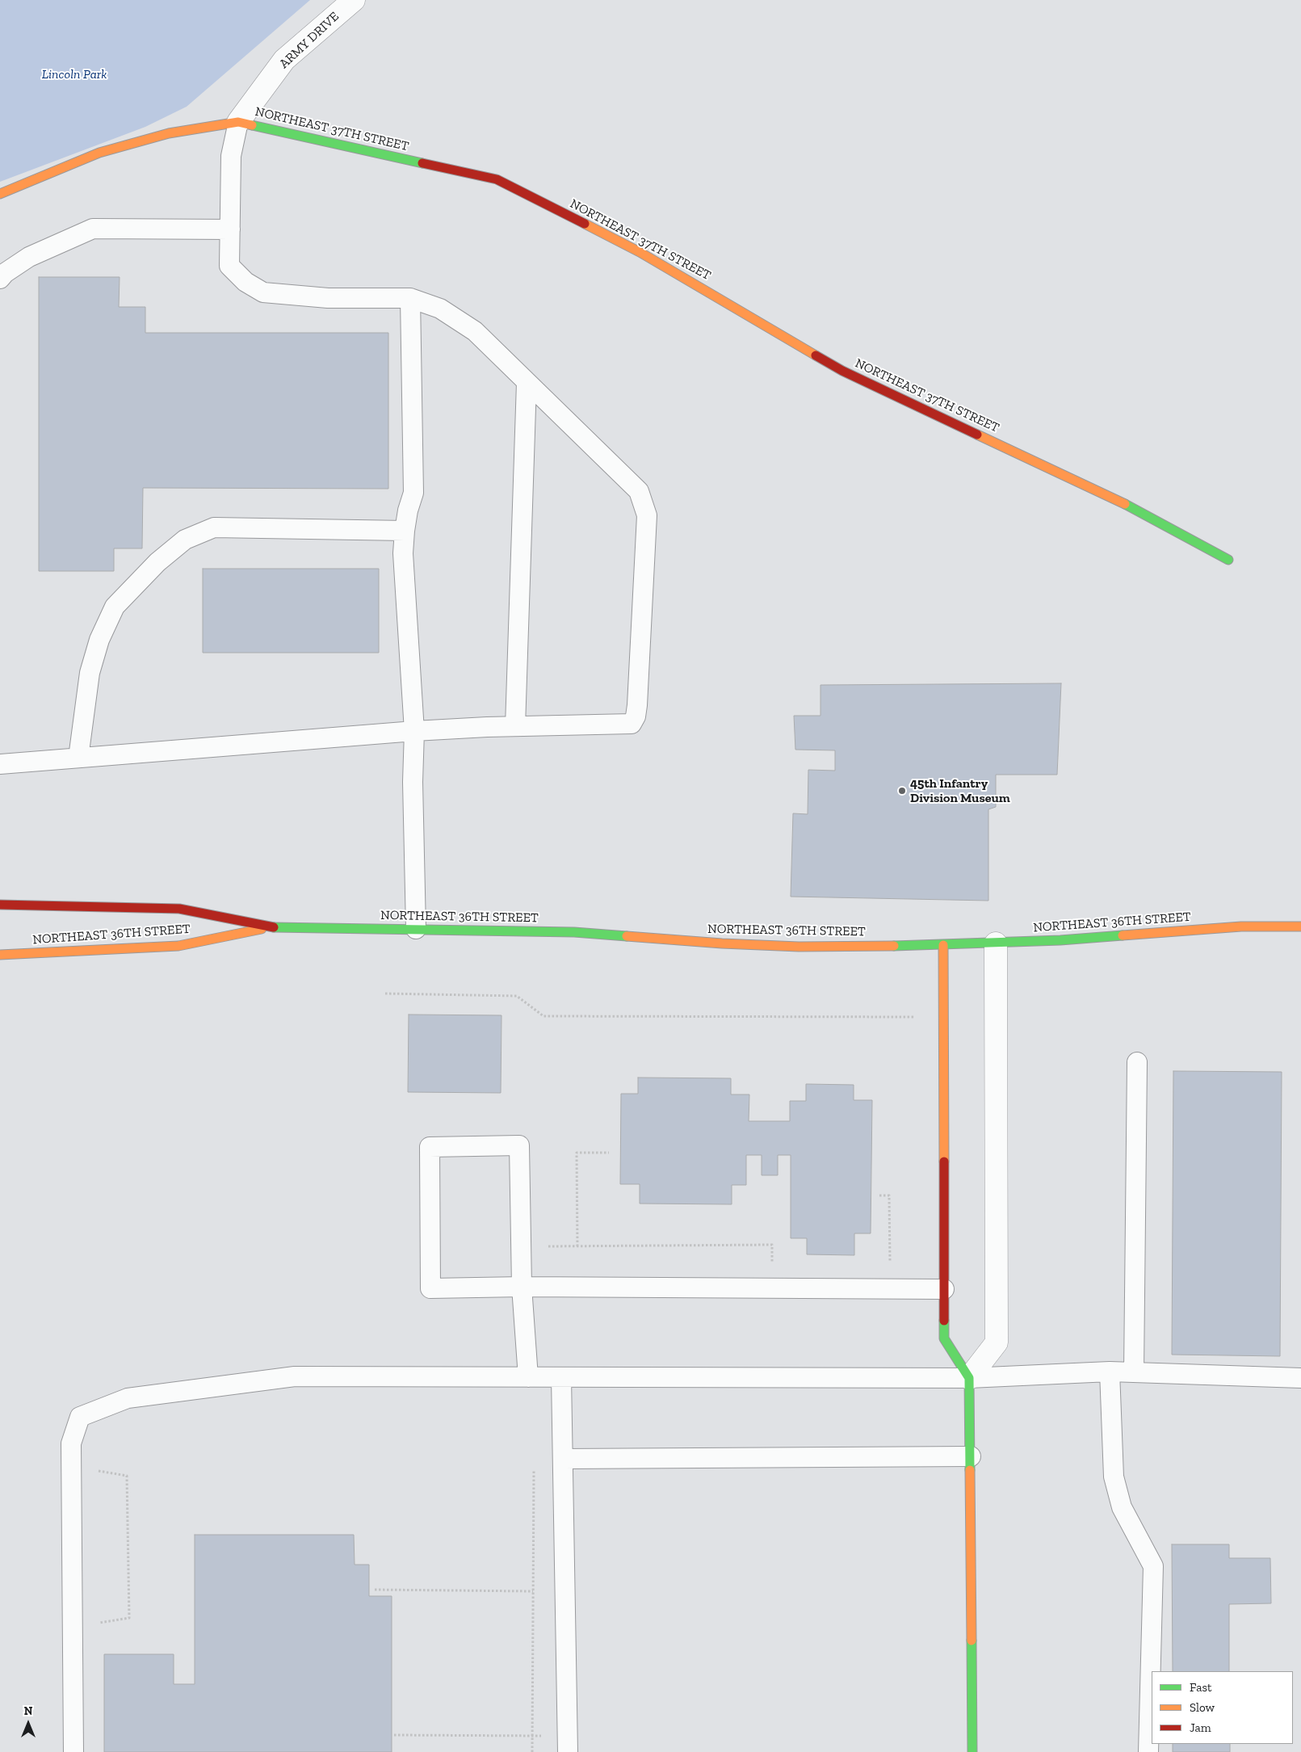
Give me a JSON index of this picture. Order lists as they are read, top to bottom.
{
  "streets": {
    "street": ["ARMY DRIVE", "NORTHEAST 37TH STREET", "NORTHEAST 36TH STREET"]
  },
  "crossings": [
    ["ARMY DRIVE", "NORTHEAST 37TH STREET"]
  ],
  "parks": ["Lincoln Park"],
  "places": ["45th Infantry Division Museum"],
  "legend": ["Fast", "Slow", "Jam"],
  "north": "top"
}
